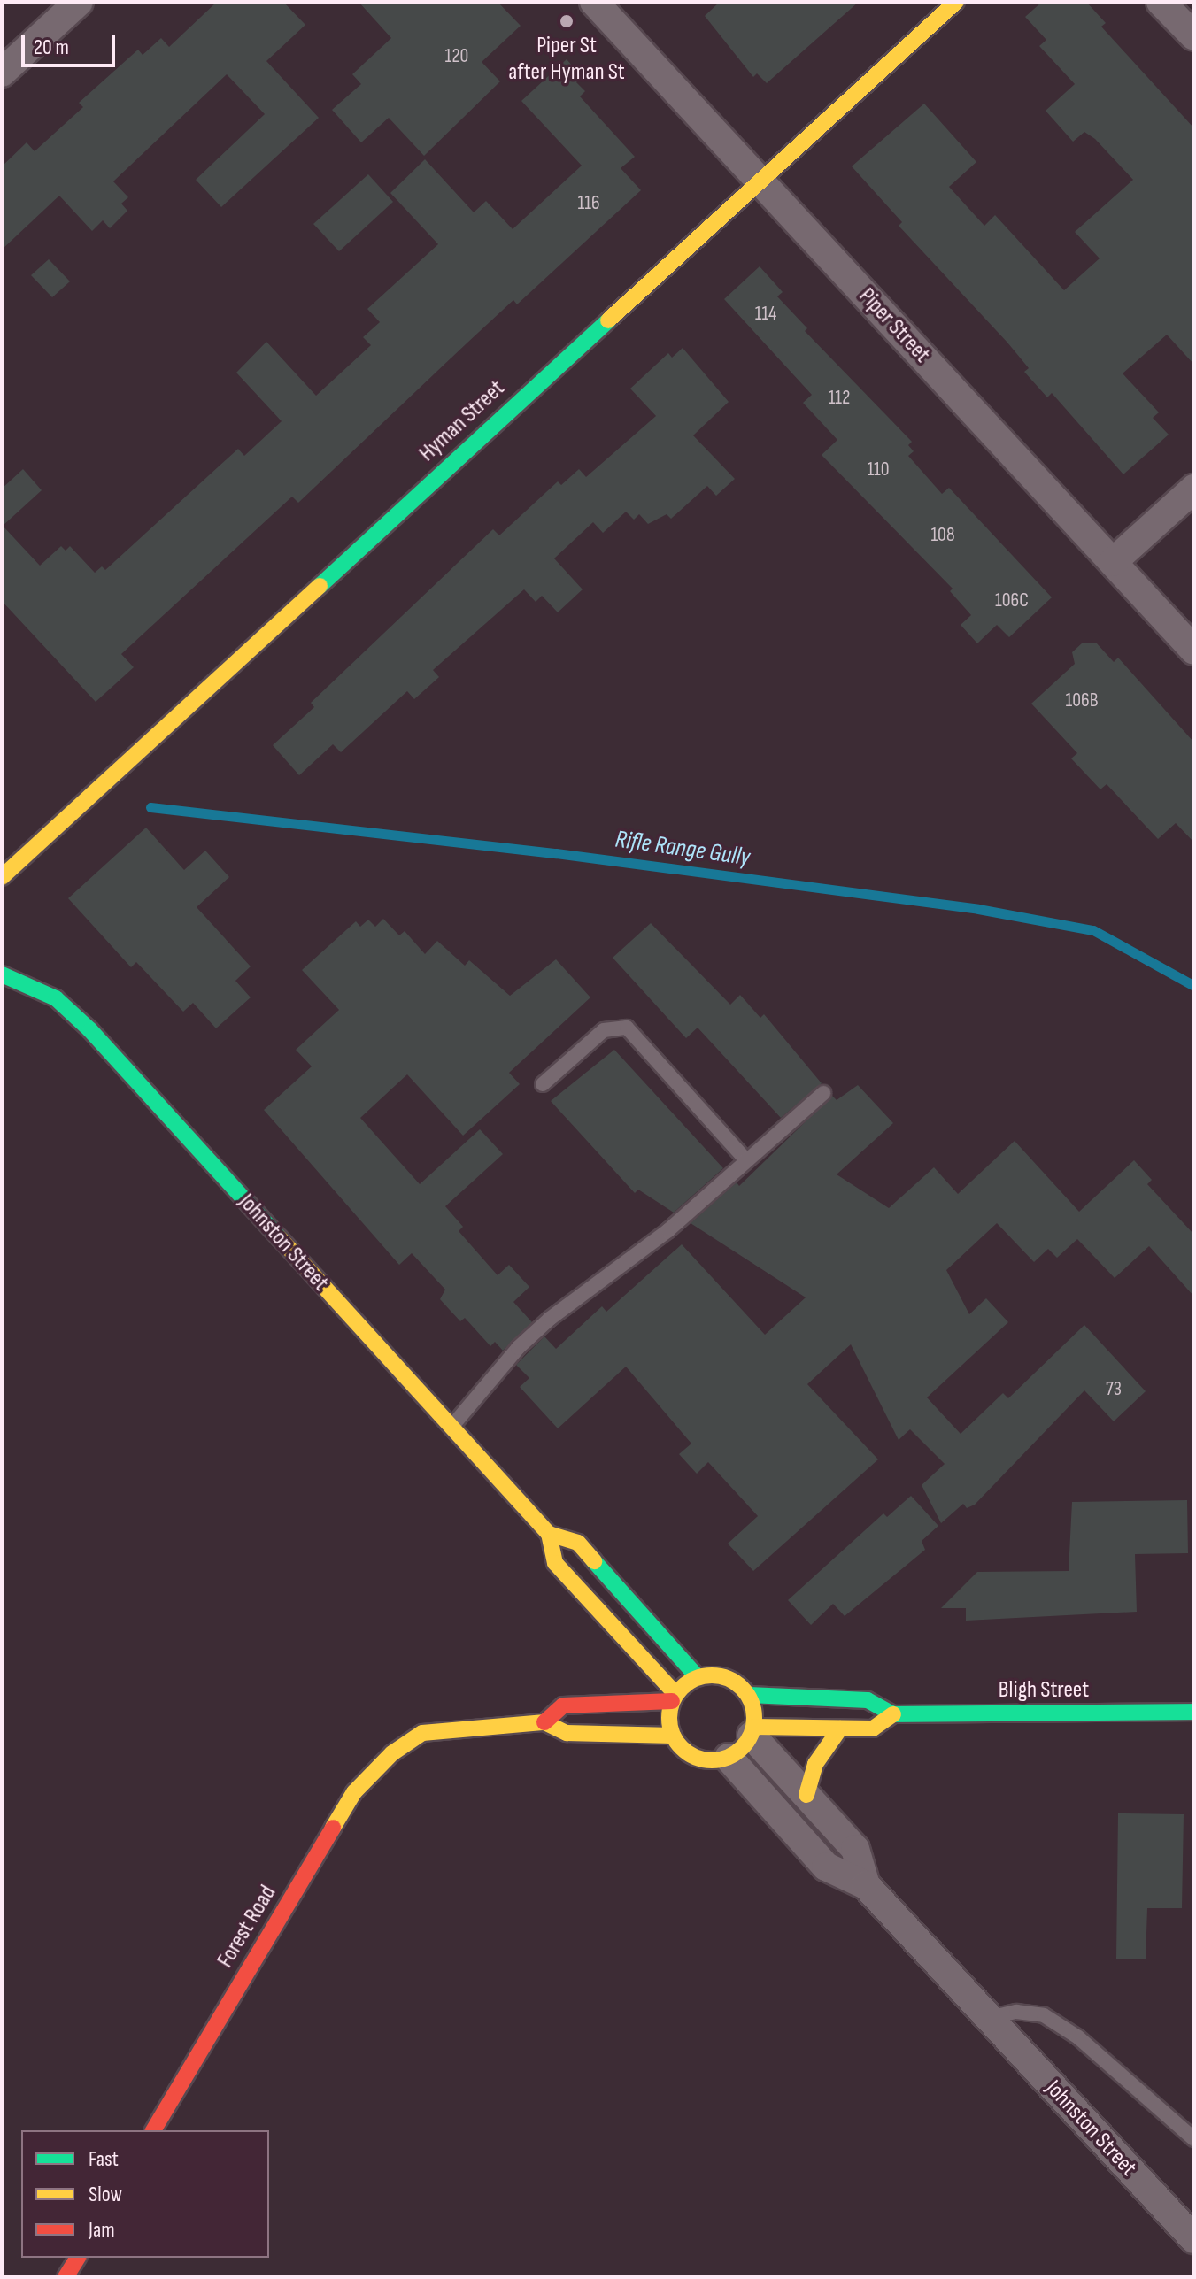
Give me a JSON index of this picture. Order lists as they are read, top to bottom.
{
  "streets": {
    "street": [
      "Piper Street",
      "Hyman Street",
      "Johnston Street",
      "Bligh Street",
      "Forest Road"
    ]
  },
  "crossings": [
    ["Piper Street", "Hyman Street"],
    ["Johnston Street", "Bligh Street"]
  ],
  "water": ["Rifle Range Gully"],
  "places": ["Piper St after Hyman St"],
  "house_numbers": [
    "120",
    "116",
    "114",
    "112",
    "110",
    "108",
    "106C",
    "106B",
    "73"
  ],
  "legend": ["Fast", "Slow", "Jam"],
  "scale_bar": "20 m"
}
